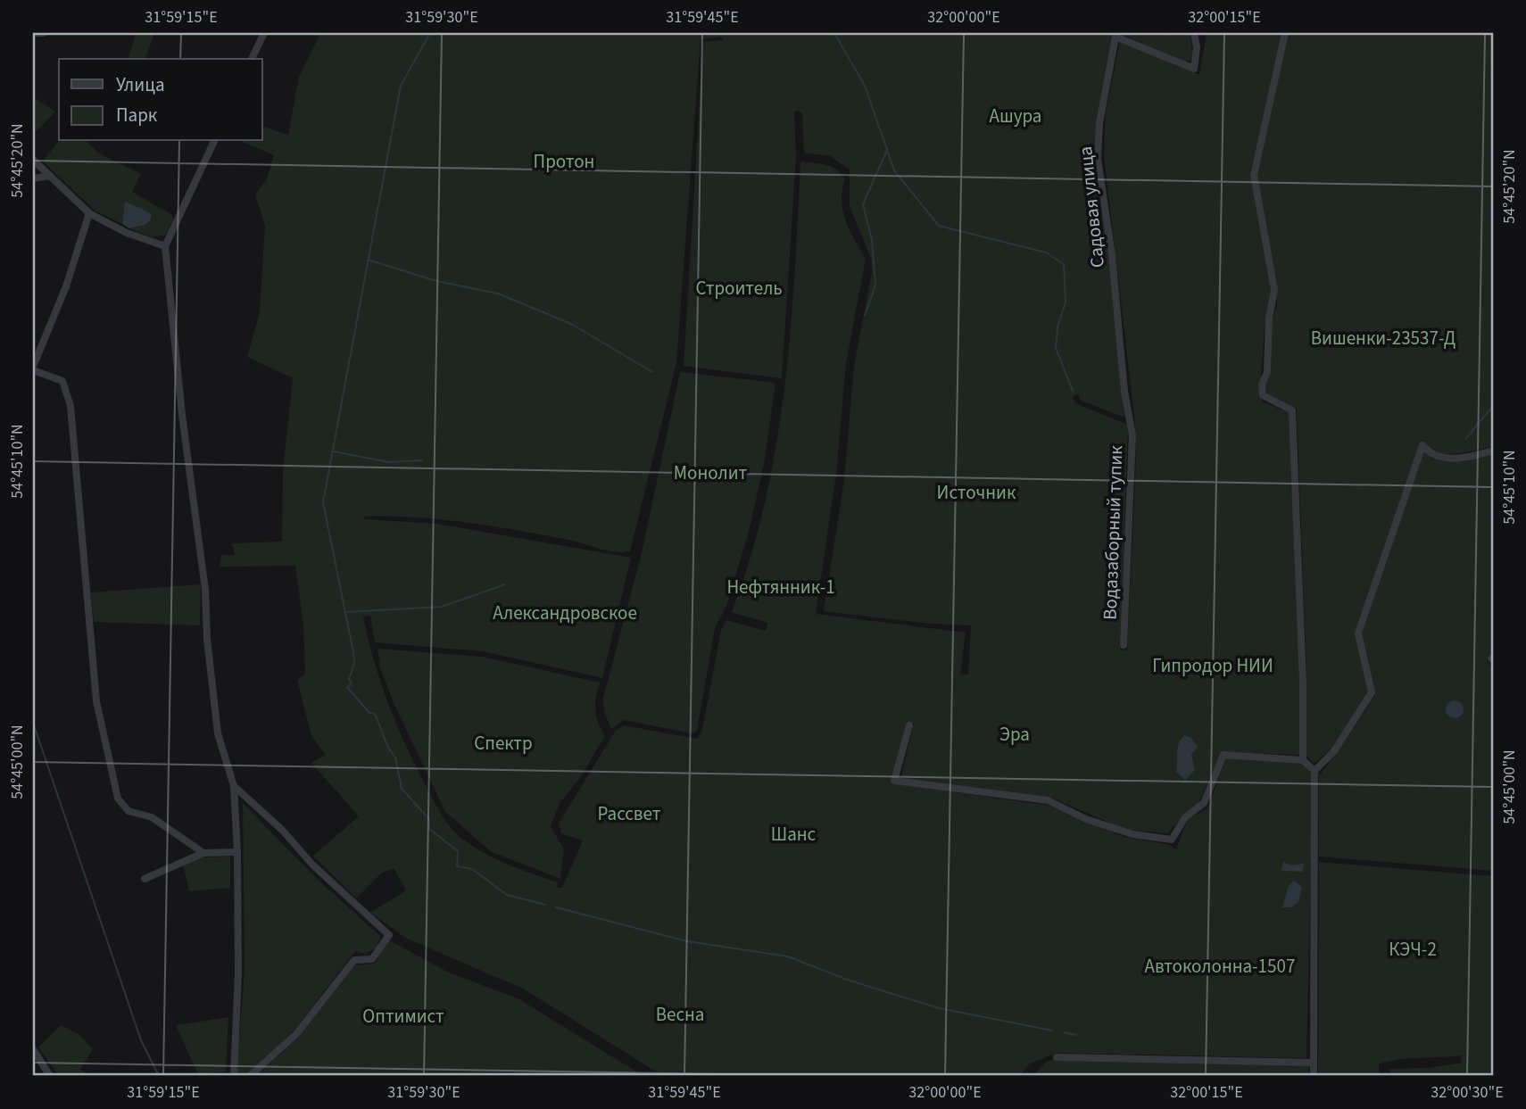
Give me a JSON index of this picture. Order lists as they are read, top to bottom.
{
  "streets": {
    "street": ["Садовая улица", "Водазаборный тупик"]
  },
  "crossings": [
    ["Садовая улица", "Водазаборный тупик"]
  ],
  "parks": [
    "Ашура",
    "Протон",
    "Строитель",
    "Вишенки-23537-Д",
    "Монолит",
    "Источник",
    "Нефтянник-1",
    "Александровское",
    "Гипродор НИИ",
    "Эра",
    "Спектр",
    "Рассвет",
    "Шанс",
    "КЭЧ-2",
    "Автоколонна-1507",
    "Весна",
    "Оптимист"
  ],
  "legend": ["Улица", "Парк"],
  "coordinates": [
    "31°59'15\"E",
    "31°59'30\"E",
    "31°59'45\"E",
    "32°00'00\"E",
    "32°00'15\"E",
    "54°45'20\"N",
    "54°45'10\"N",
    "54°45'00\"N",
    "32°00'30\"E"
  ]
}
